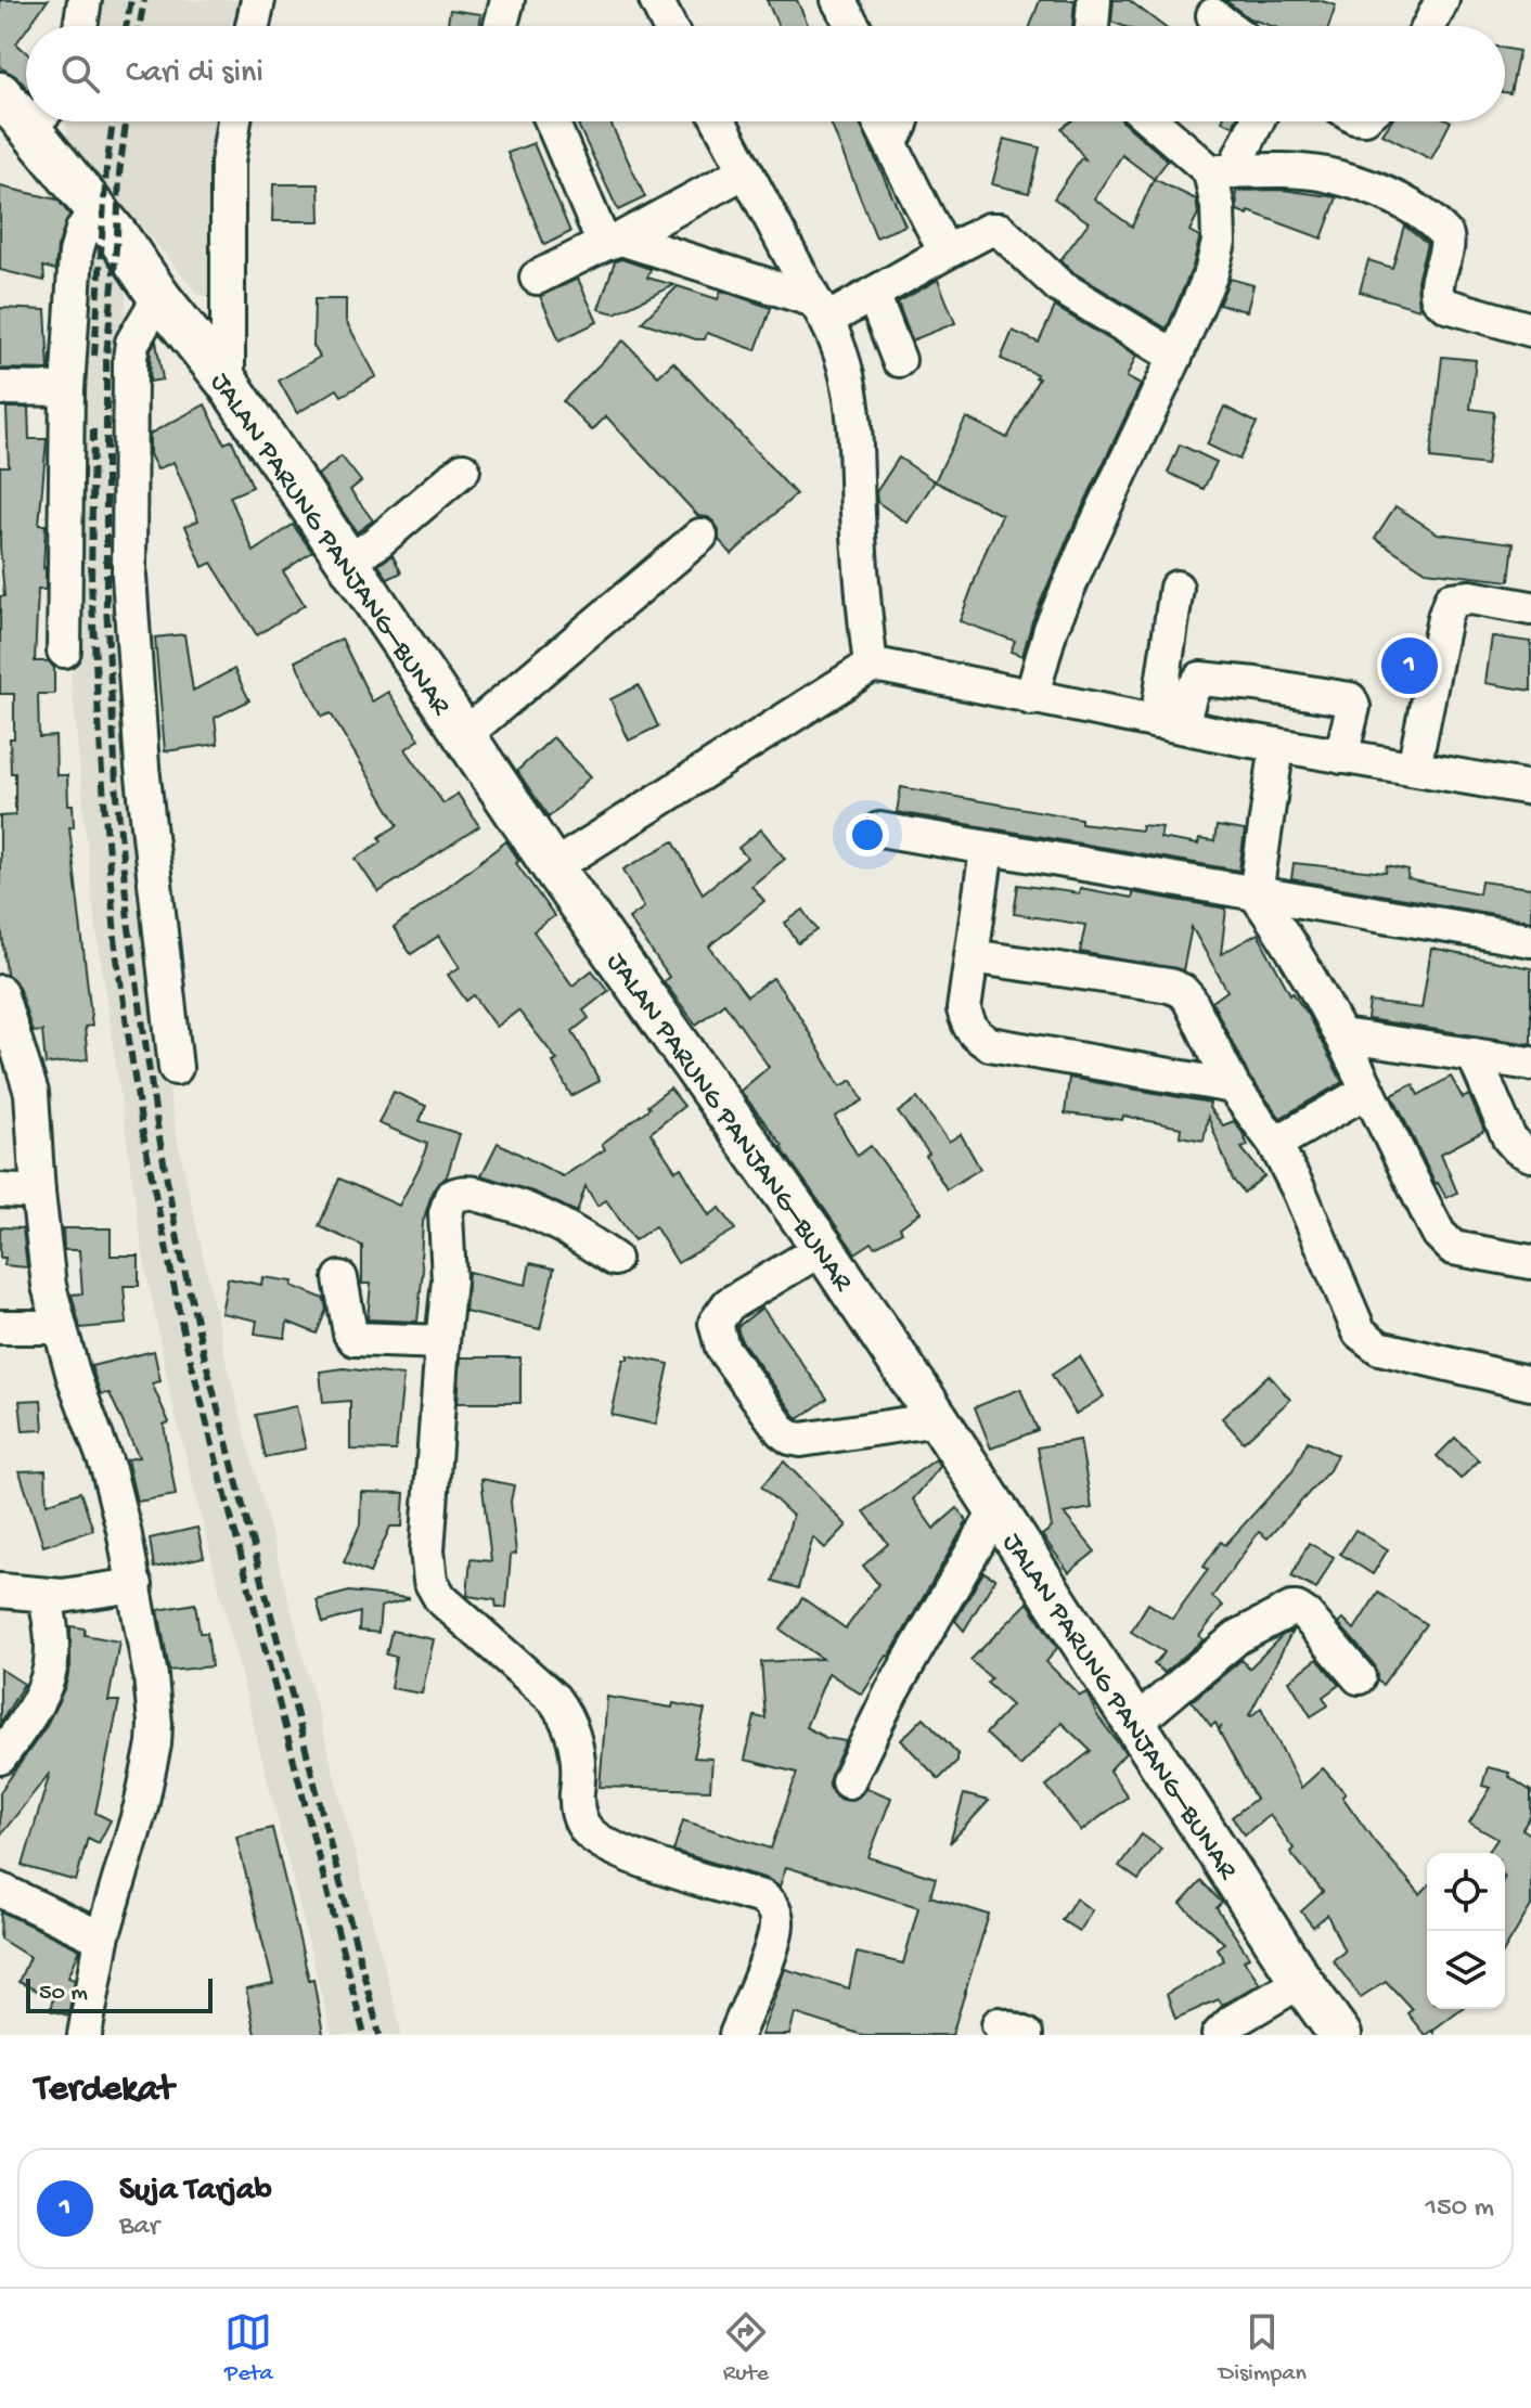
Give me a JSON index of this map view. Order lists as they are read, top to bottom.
{
  "streets": {
    "main road": ["JALAN PARUNG PANJANG–BUNAR"]
  },
  "scale_bar": "50 m",
  "page": {
    "search": "Cari di sini",
    "pins": "1",
    "scale": "50 m",
    "heading": "Terdekat",
    "list": [
      {
        "mark": "1",
        "name": "Suja Tarjab",
        "note": "Bar",
        "value": "150 m"
      }
    ],
    "nav": ["Peta", "Rute", "Disimpan"]
  }
}
